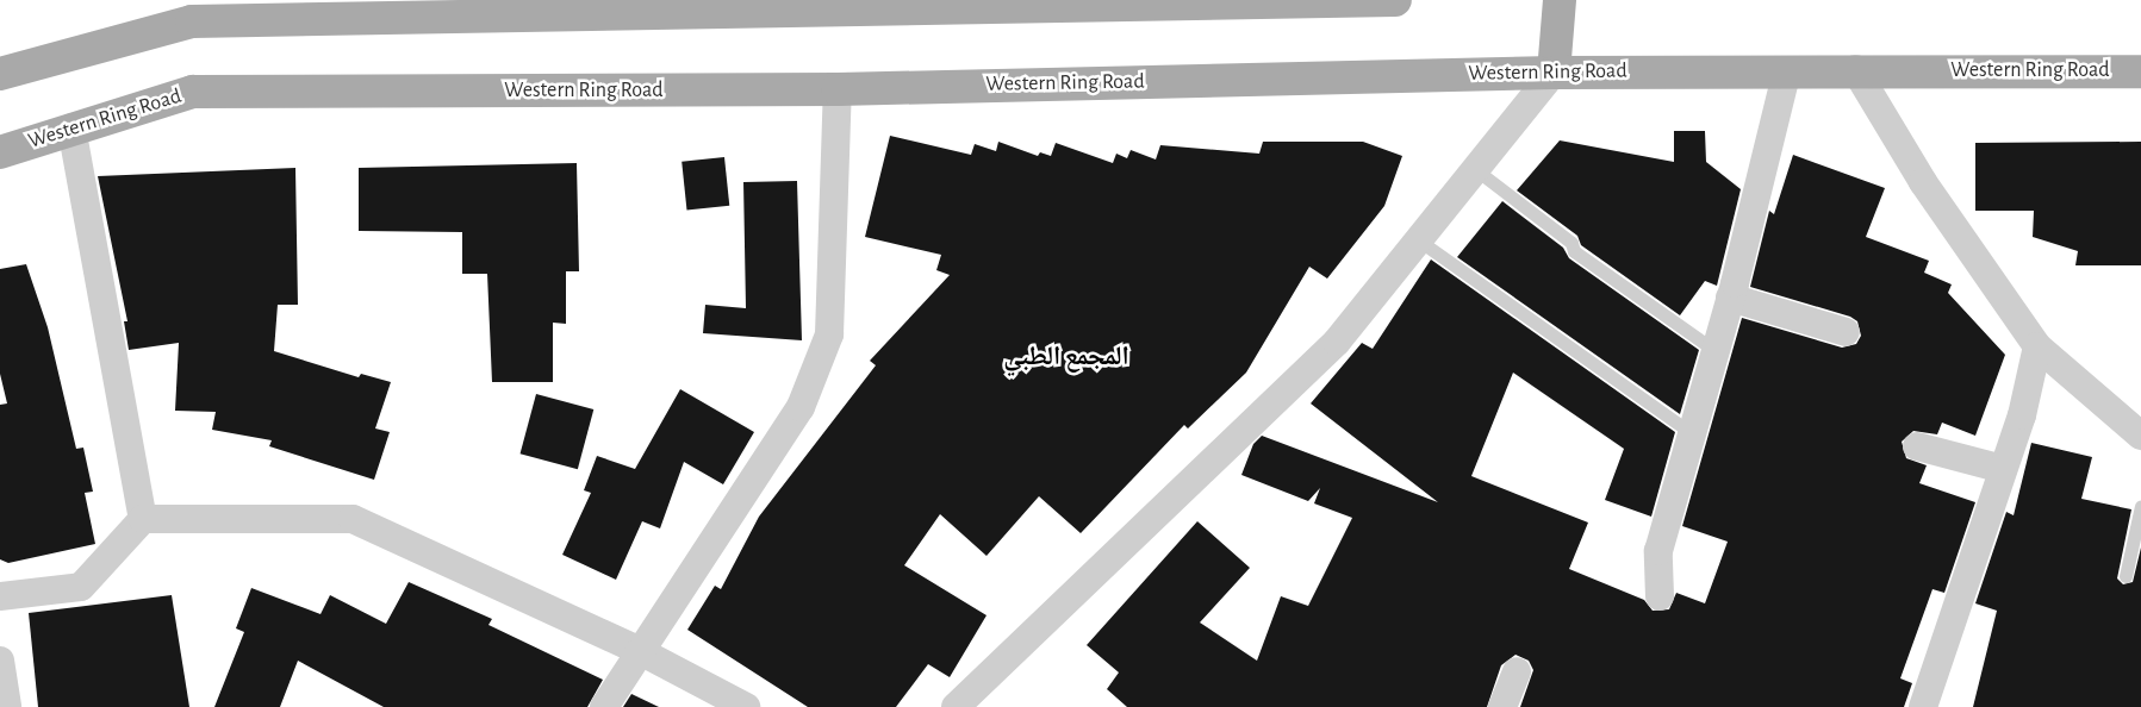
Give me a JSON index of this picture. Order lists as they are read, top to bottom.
{
  "streets": {
    "main road": ["Western Ring Road"]
  },
  "districts": ["المجمع الطبي"]
}
